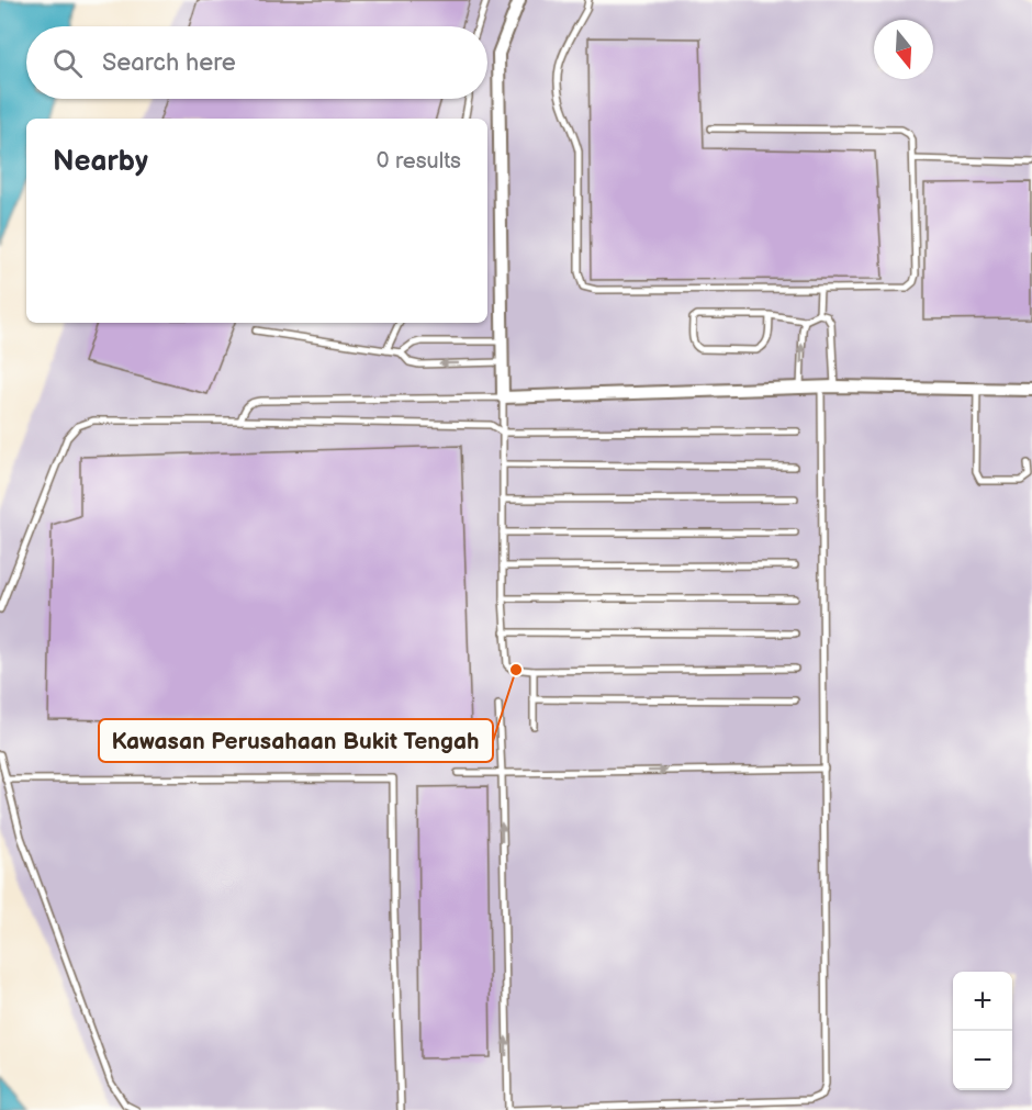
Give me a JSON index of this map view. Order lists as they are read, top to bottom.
{
  "places": ["Kawasan Perusahaan Bukit Tengah"],
  "north": "bottom",
  "page": {
    "search": "Search here",
    "heading": ["Nearby", "0 results"],
    "map_buttons": ["+", "−"]
  }
}
